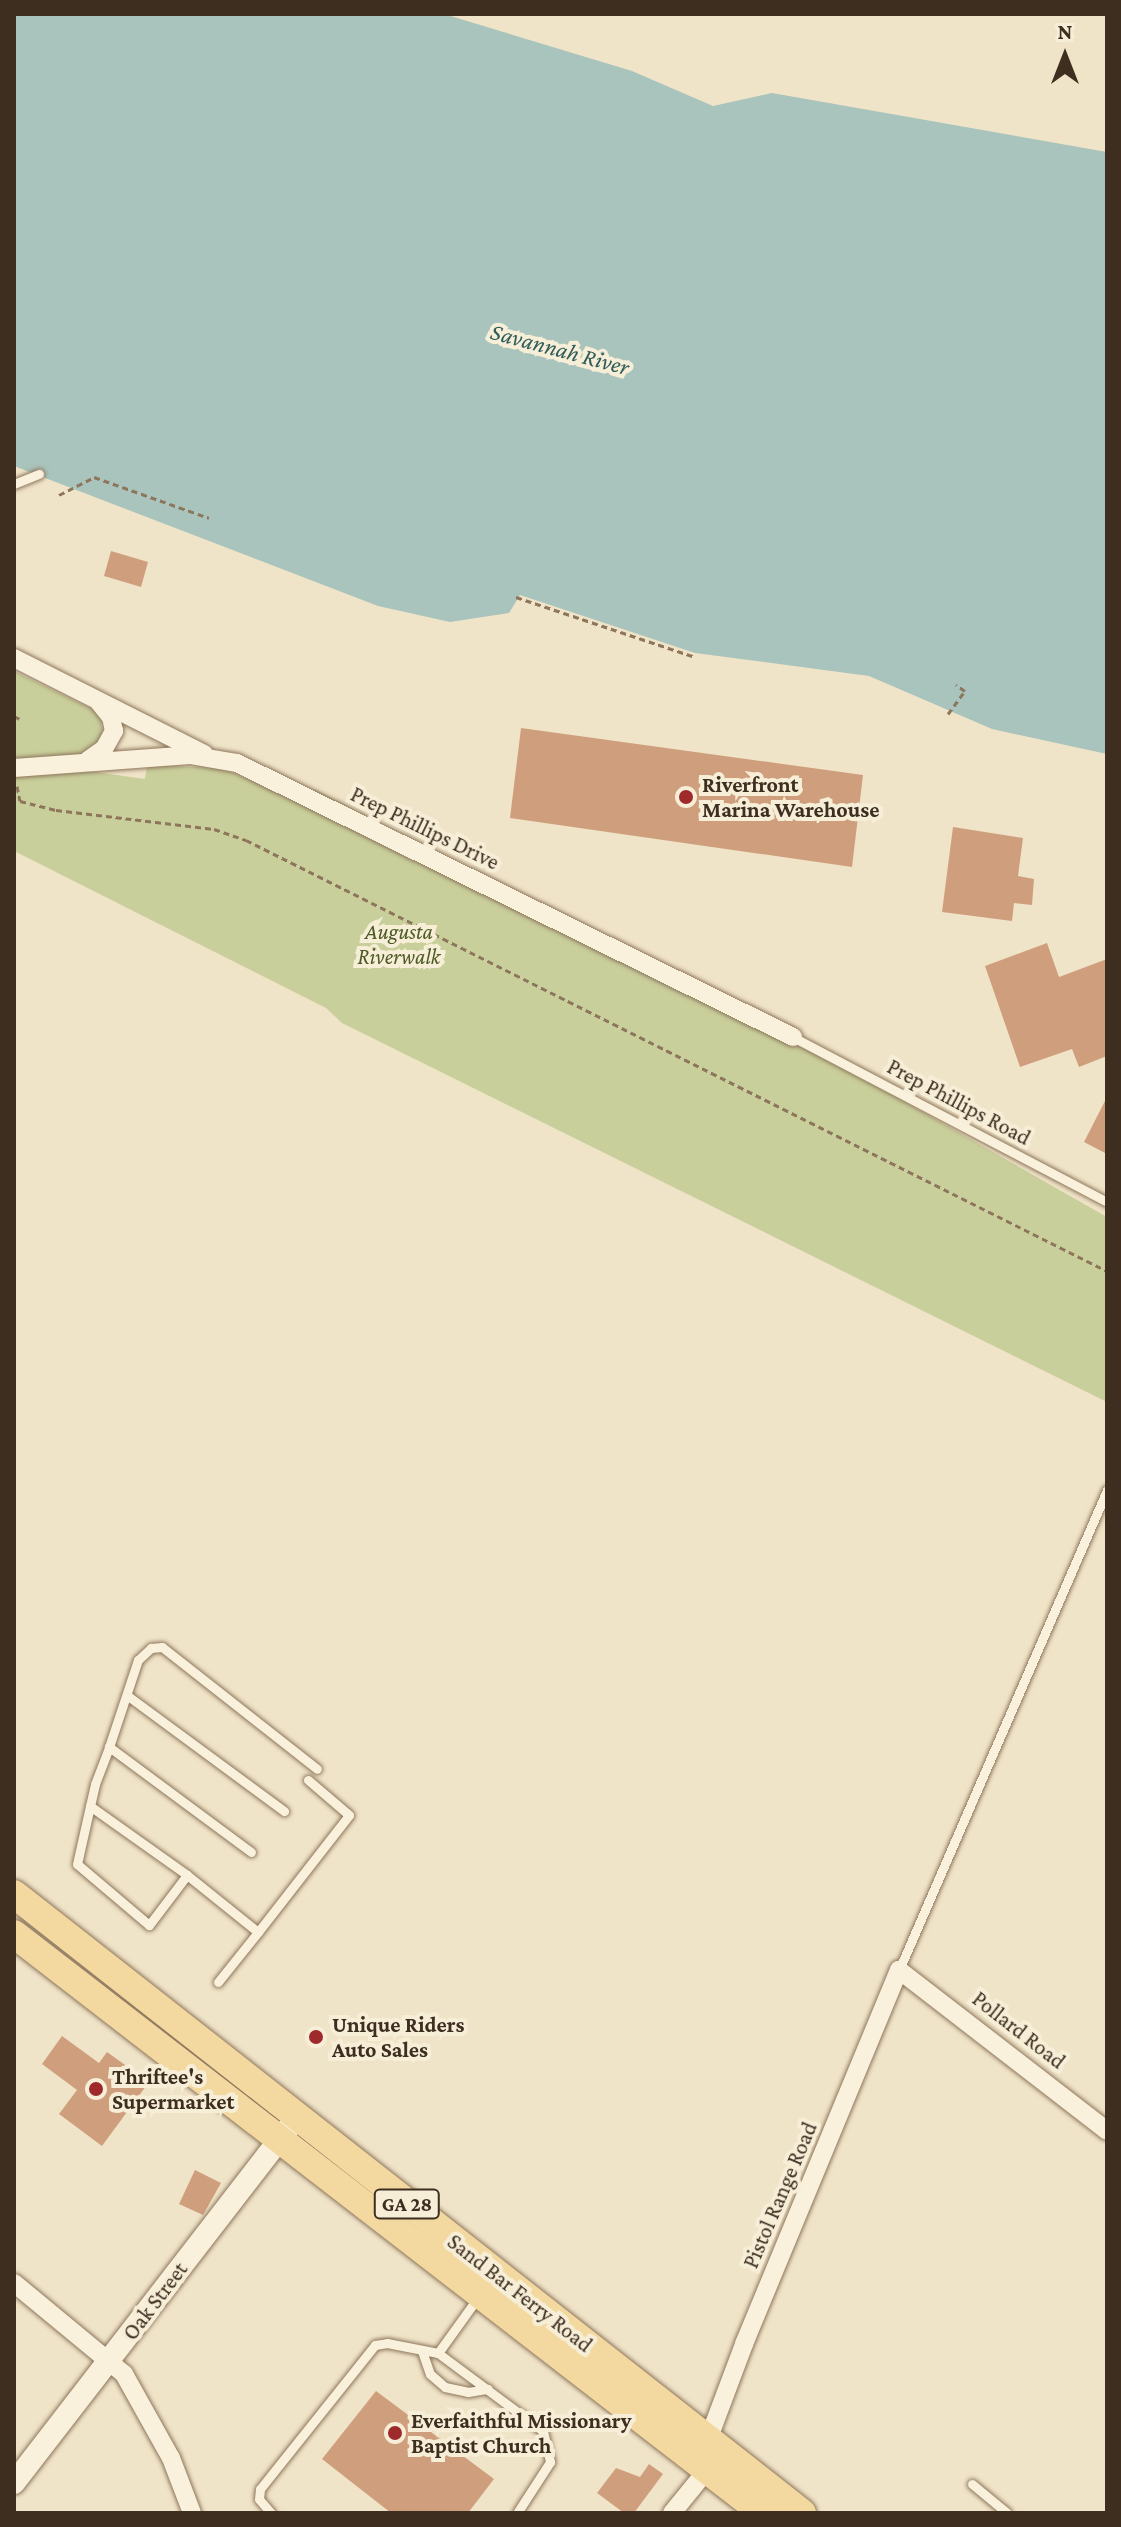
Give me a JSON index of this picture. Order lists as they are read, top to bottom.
{
  "streets": {
    "main road": ["GA 28", "Sand Bar Ferry Road"],
    "street": [
      "Prep Phillips Drive",
      "Pollard Road",
      "Pistol Range Road",
      "Oak Street"
    ],
    "lane": ["Prep Phillips Road"]
  },
  "crossings": [
    ["Prep Phillips Drive", "Prep Phillips Road"],
    ["Pollard Road", "Pistol Range Road"],
    ["Pistol Range Road", "Sand Bar Ferry Road"],
    ["Sand Bar Ferry Road", "Oak Street"]
  ],
  "water": ["Savannah River"],
  "parks": ["Augusta Riverwalk"],
  "places": [
    "Riverfront Marina Warehouse",
    "Unique Riders Auto Sales",
    "Thriftee's Supermarket",
    "Everfaithful Missionary Baptist Church"
  ],
  "north": "top"
}
